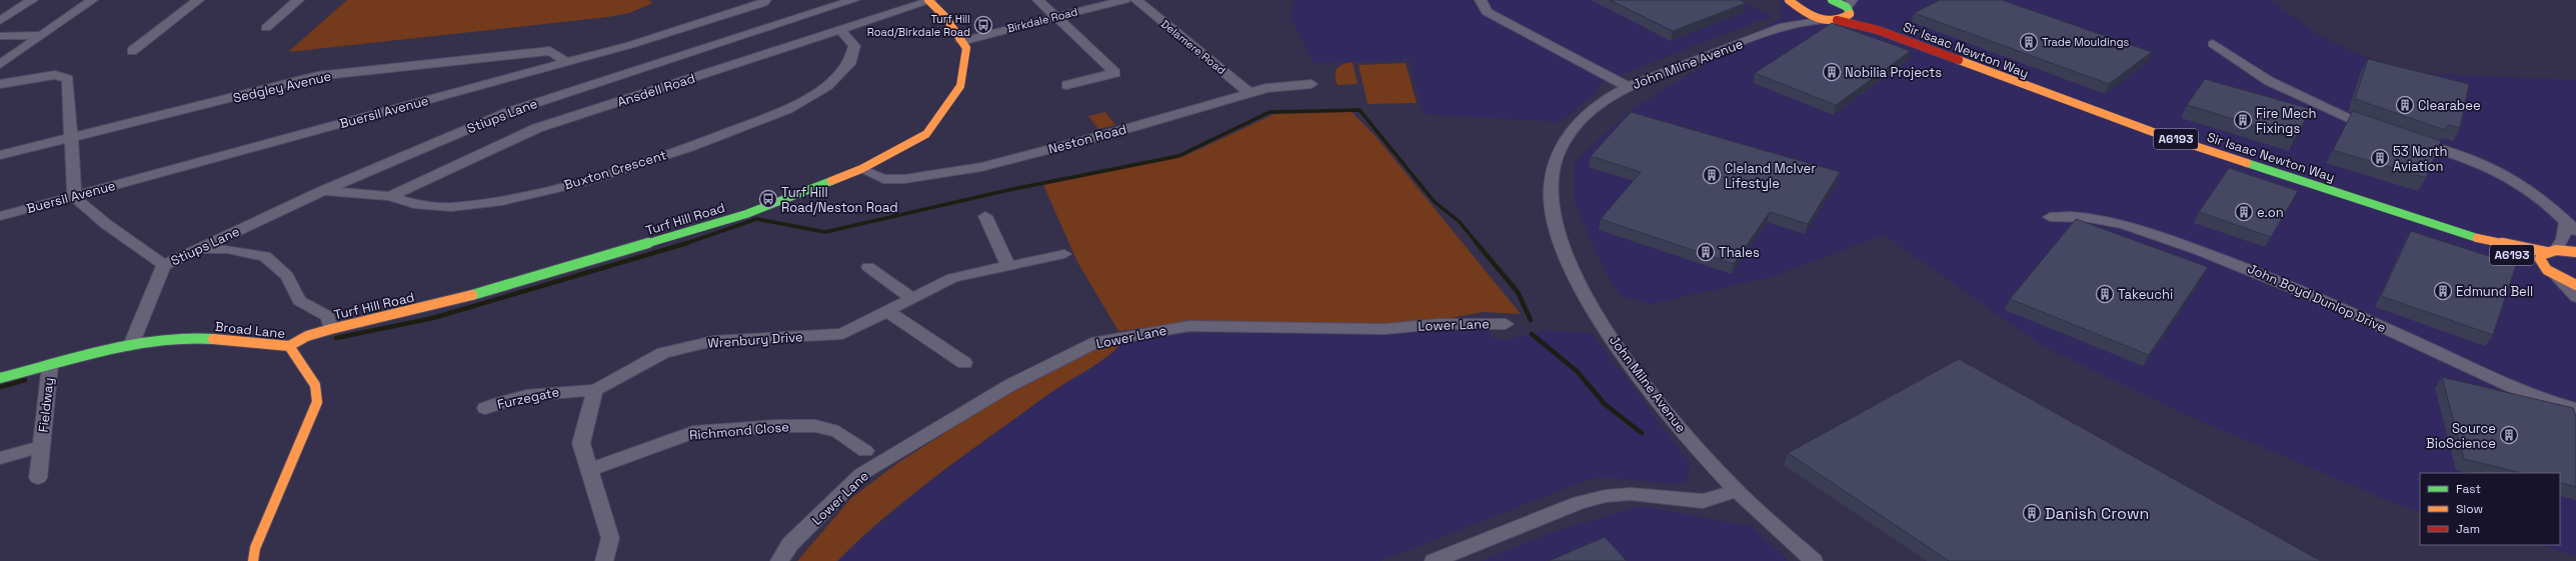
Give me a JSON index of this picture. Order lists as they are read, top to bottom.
{
  "streets": {
    "main road": [
      "Sir Isaac Newton Way",
      "A6193",
      "Turf Hill Road",
      "Broad Lane"
    ],
    "street": [
      "Birkdale Road",
      "Delamere Road",
      "John Milne Avenue",
      "Sedgley Avenue",
      "Ansdell Road",
      "Buersil Avenue",
      "Stiups Lane",
      "Neston Road",
      "Buxton Crescent",
      "John Boyd Dunlop Drive",
      "Lower Lane",
      "Wrenbury Drive",
      "Furzegate",
      "Fieldway",
      "Richmond Close"
    ]
  },
  "crossings": [
    ["Birkdale Road", "Turf Hill Road"],
    ["Delamere Road", "Neston Road"],
    ["Sir Isaac Newton Way", "John Milne Avenue"],
    ["Sir Isaac Newton Way", "A6193"],
    ["Sedgley Avenue", "Buersil Avenue"],
    ["Ansdell Road", "Buxton Crescent"],
    ["Ansdell Road", "Turf Hill Road"],
    ["Stiups Lane", "Buxton Crescent"],
    ["Neston Road", "Turf Hill Road"],
    ["Turf Hill Road", "Broad Lane"],
    ["Broad Lane", "Fieldway"],
    ["Wrenbury Drive", "Furzegate"]
  ],
  "places": {
    "bus stop": ["Turf Hill Road/Birkdale Road", "Turf Hill Road/Neston Road"],
    "building": [
      "Trade Mouldings",
      "Nobilia Projects",
      "Clearabee",
      "Fire Mech Fixings",
      "53 North Aviation",
      "Cleland McIver Lifestyle",
      "e.on",
      "Thales",
      "Edmund Bell",
      "Takeuchi",
      "Source BioScience",
      "Danish Crown"
    ]
  },
  "legend": ["Fast", "Slow", "Jam"]
}
